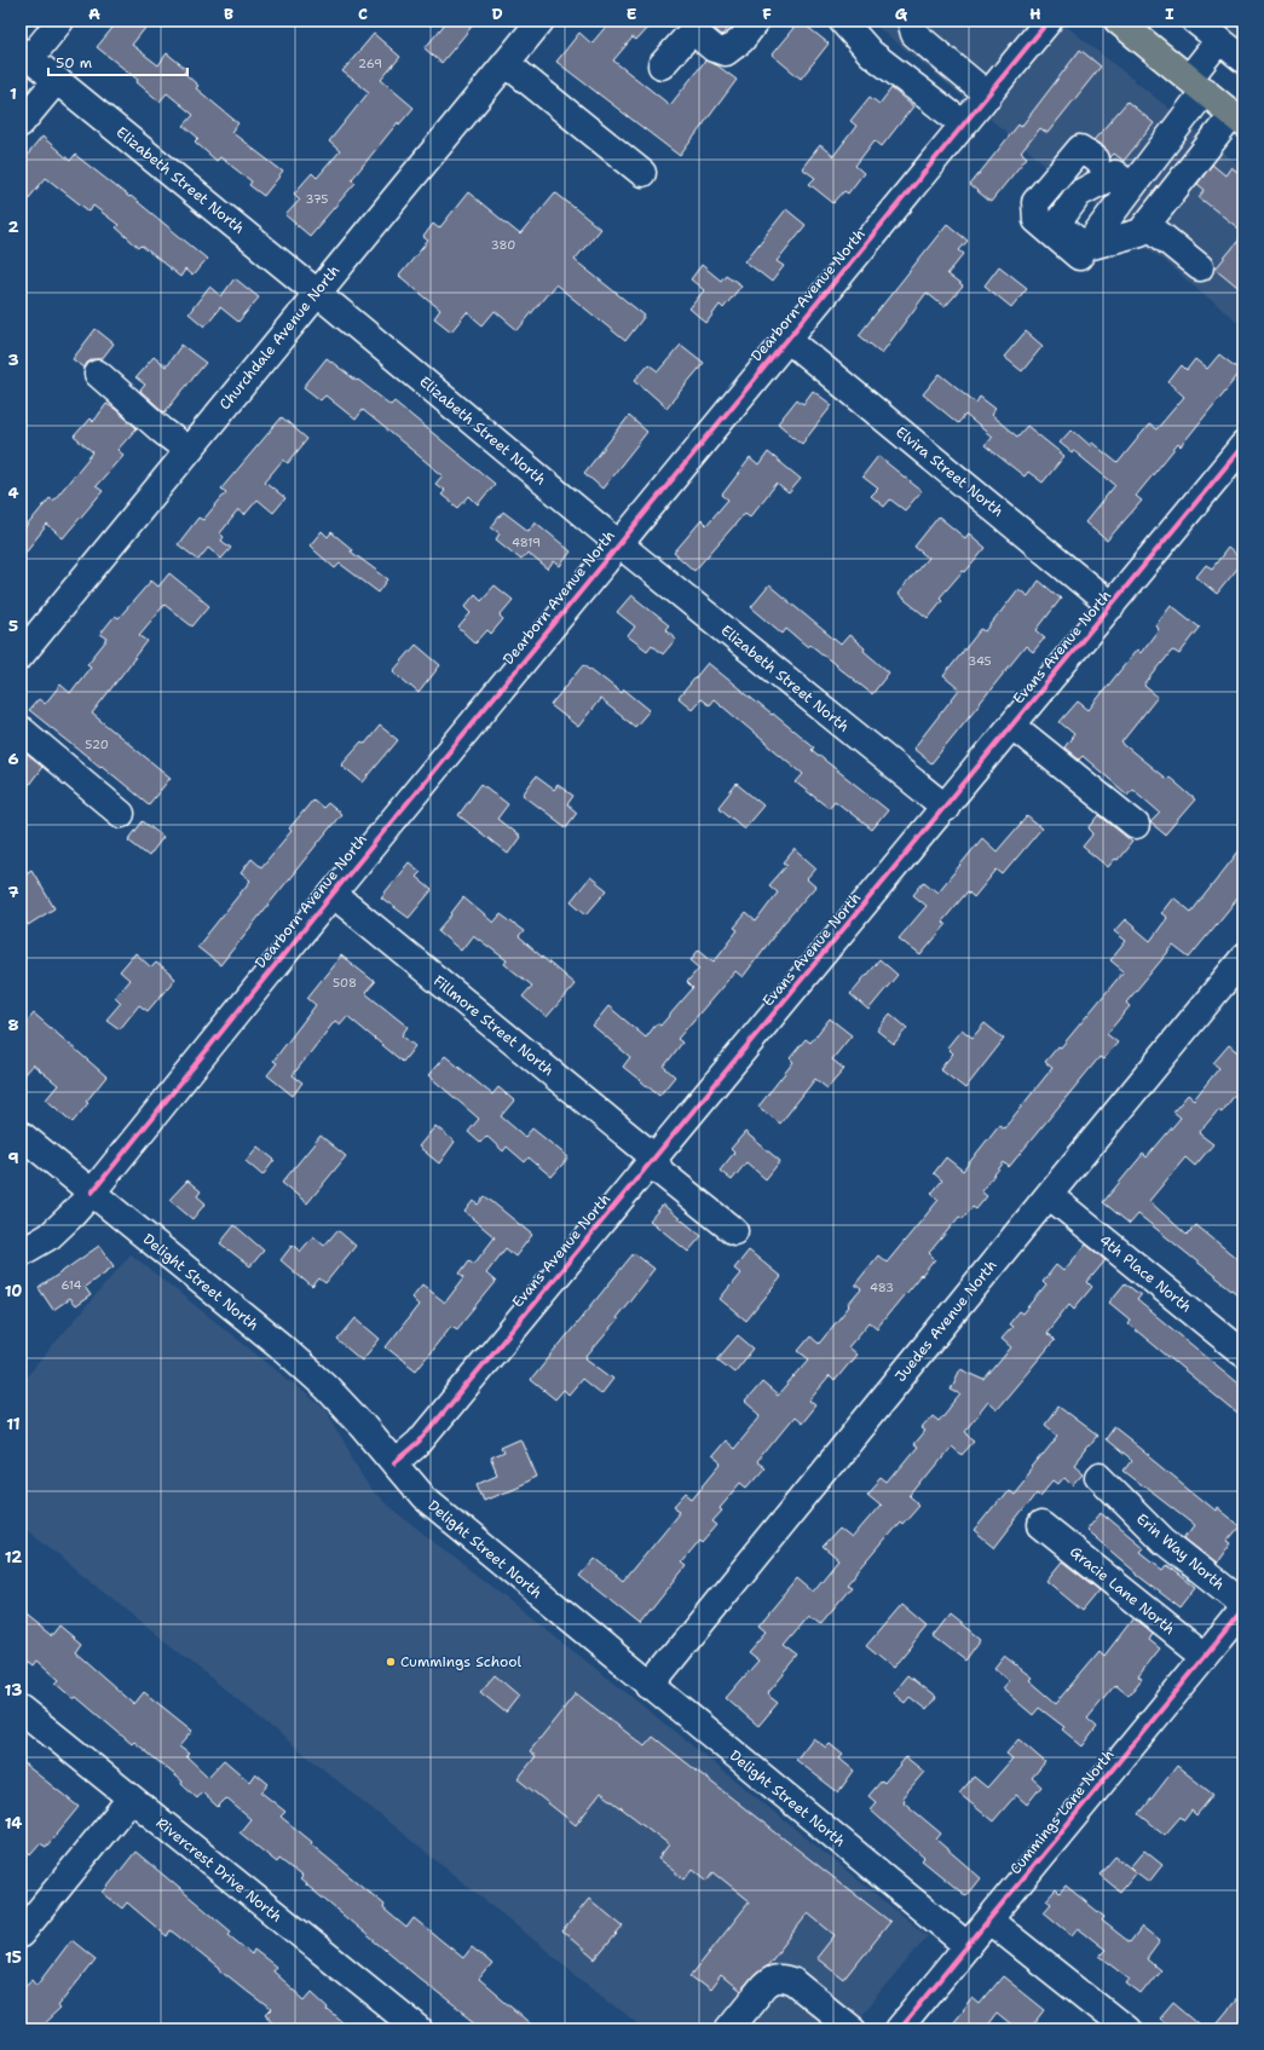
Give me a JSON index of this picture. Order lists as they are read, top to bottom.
{
  "streets": {
    "street": [
      "Elizabeth Street North",
      "Dearborn Avenue North",
      "Churchdale Avenue North",
      "Elvira Street North",
      "Evans Avenue North",
      "Fillmore Street North",
      "4th Place North",
      "Delight Street North",
      "Juedes Avenue North",
      "Erin Way North",
      "Gracie Lane North",
      "Cummings Lane North",
      "Rivercrest Drive North"
    ]
  },
  "crossings": [
    ["Elizabeth Street North", "Dearborn Avenue North"],
    ["Elizabeth Street North", "Churchdale Avenue North"],
    ["Elizabeth Street North", "Evans Avenue North"],
    ["Dearborn Avenue North", "Elvira Street North"],
    ["Dearborn Avenue North", "Fillmore Street North"],
    ["Dearborn Avenue North", "Delight Street North"],
    ["Elvira Street North", "Evans Avenue North"],
    ["Evans Avenue North", "Fillmore Street North"],
    ["Evans Avenue North", "Delight Street North"],
    ["4th Place North", "Juedes Avenue North"],
    ["Delight Street North", "Juedes Avenue North"],
    ["Delight Street North", "Cummings Lane North"],
    ["Gracie Lane North", "Cummings Lane North"]
  ],
  "places": ["Cummings School"],
  "house_numbers": [
    "269",
    "375",
    "380",
    "4819",
    "345",
    "520",
    "508",
    "614",
    "483"
  ],
  "scale_bar": "50 m",
  "grid": {
    "columns": [
      "A",
      "B",
      "C",
      "D",
      "E",
      "F",
      "G",
      "H",
      "I"
    ],
    "rows": [
      "1",
      "2",
      "3",
      "4",
      "5",
      "6",
      "7",
      "8",
      "9",
      "10",
      "11",
      "12",
      "13",
      "14",
      "15"
    ]
  }
}
